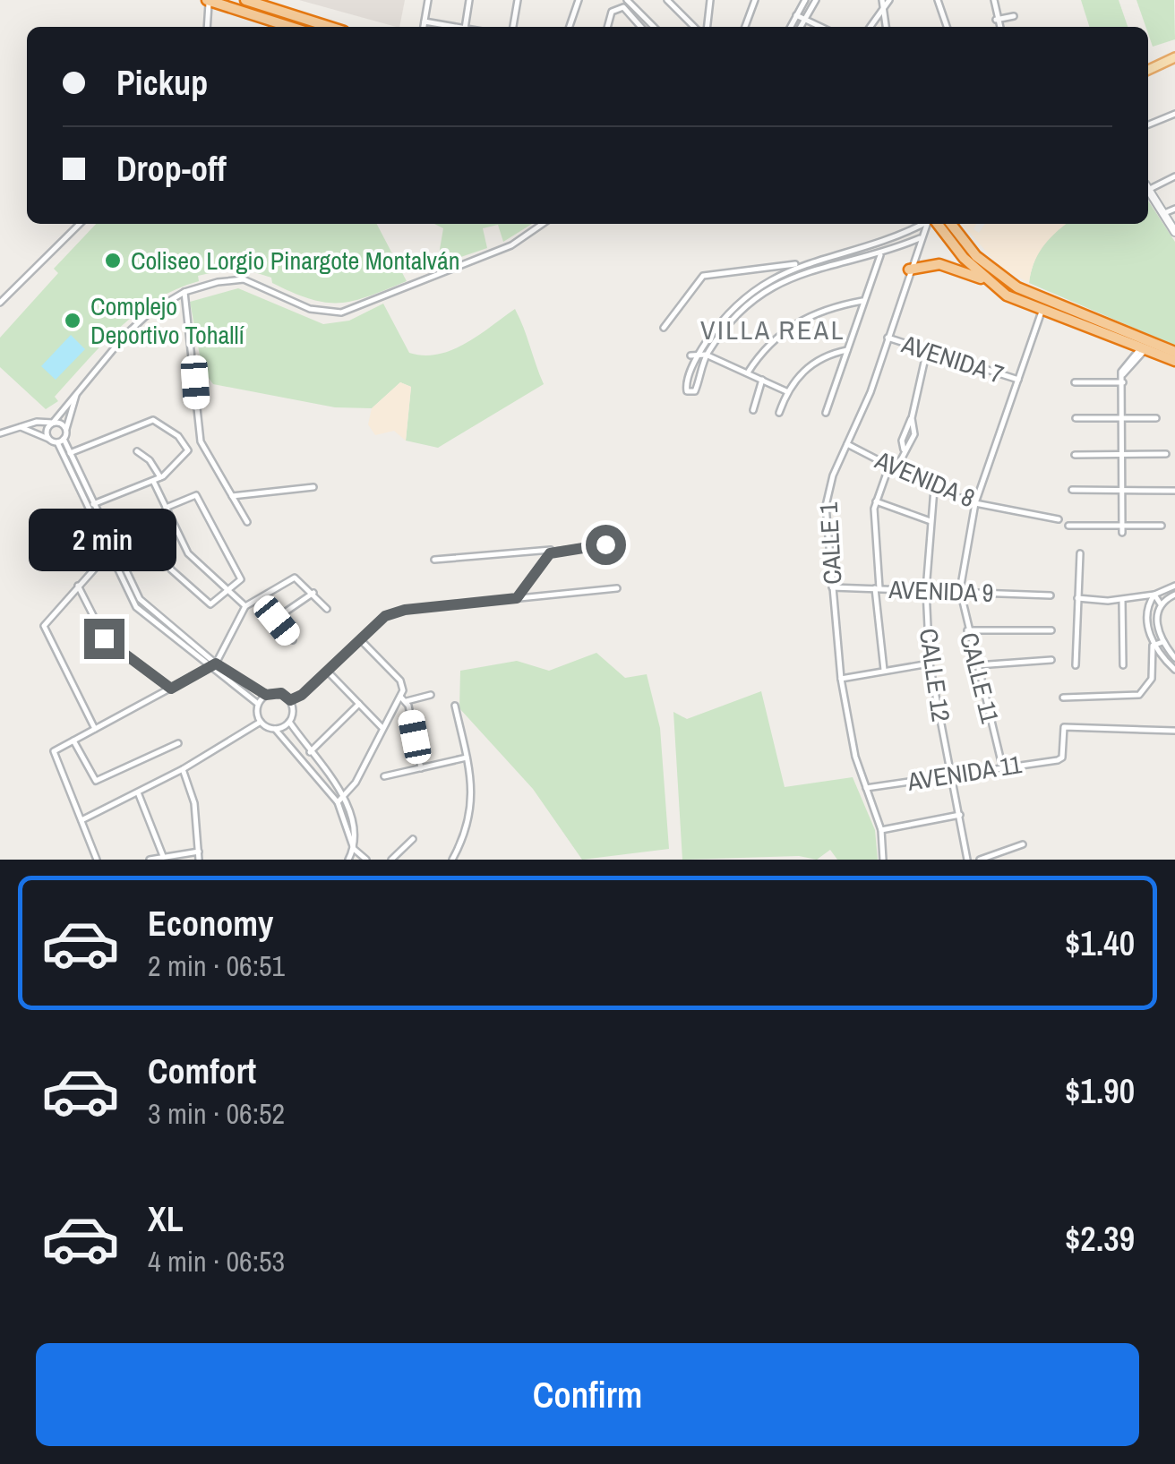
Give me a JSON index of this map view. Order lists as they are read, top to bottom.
{
  "streets": {
    "street": [
      "AVENIDA 7",
      "AVENIDA 8",
      "CALLE 1",
      "AVENIDA 9",
      "CALLE 12",
      "CALLE 11",
      "AVENIDA 11"
    ]
  },
  "crossings": [
    ["AVENIDA 7", "CALLE 1"],
    ["AVENIDA 7", "CALLE 11"],
    ["AVENIDA 8", "CALLE 1"],
    ["AVENIDA 8", "CALLE 12"],
    ["AVENIDA 8", "CALLE 11"],
    ["CALLE 1", "AVENIDA 9"],
    ["CALLE 1", "AVENIDA 11"],
    ["AVENIDA 9", "CALLE 12"],
    ["AVENIDA 9", "CALLE 11"],
    ["CALLE 12", "AVENIDA 11"],
    ["CALLE 11", "AVENIDA 11"]
  ],
  "districts": ["VILLA REAL"],
  "places": ["Coliseo Lorgio Pinargote Montalván", "Complejo Deportivo Tohallí"],
  "page": {
    "banner": ["Pickup", "Drop-off"],
    "bubble": "2 min",
    "list": [
      {
        "name": "Economy",
        "note": "2 min · 06:51",
        "value": "$1.40"
      },
      {
        "name": "Comfort",
        "note": "3 min · 06:52",
        "value": "$1.90"
      },
      {
        "name": "XL",
        "note": "4 min · 06:53",
        "value": "$2.39"
      }
    ],
    "buttons": "Confirm"
  }
}
